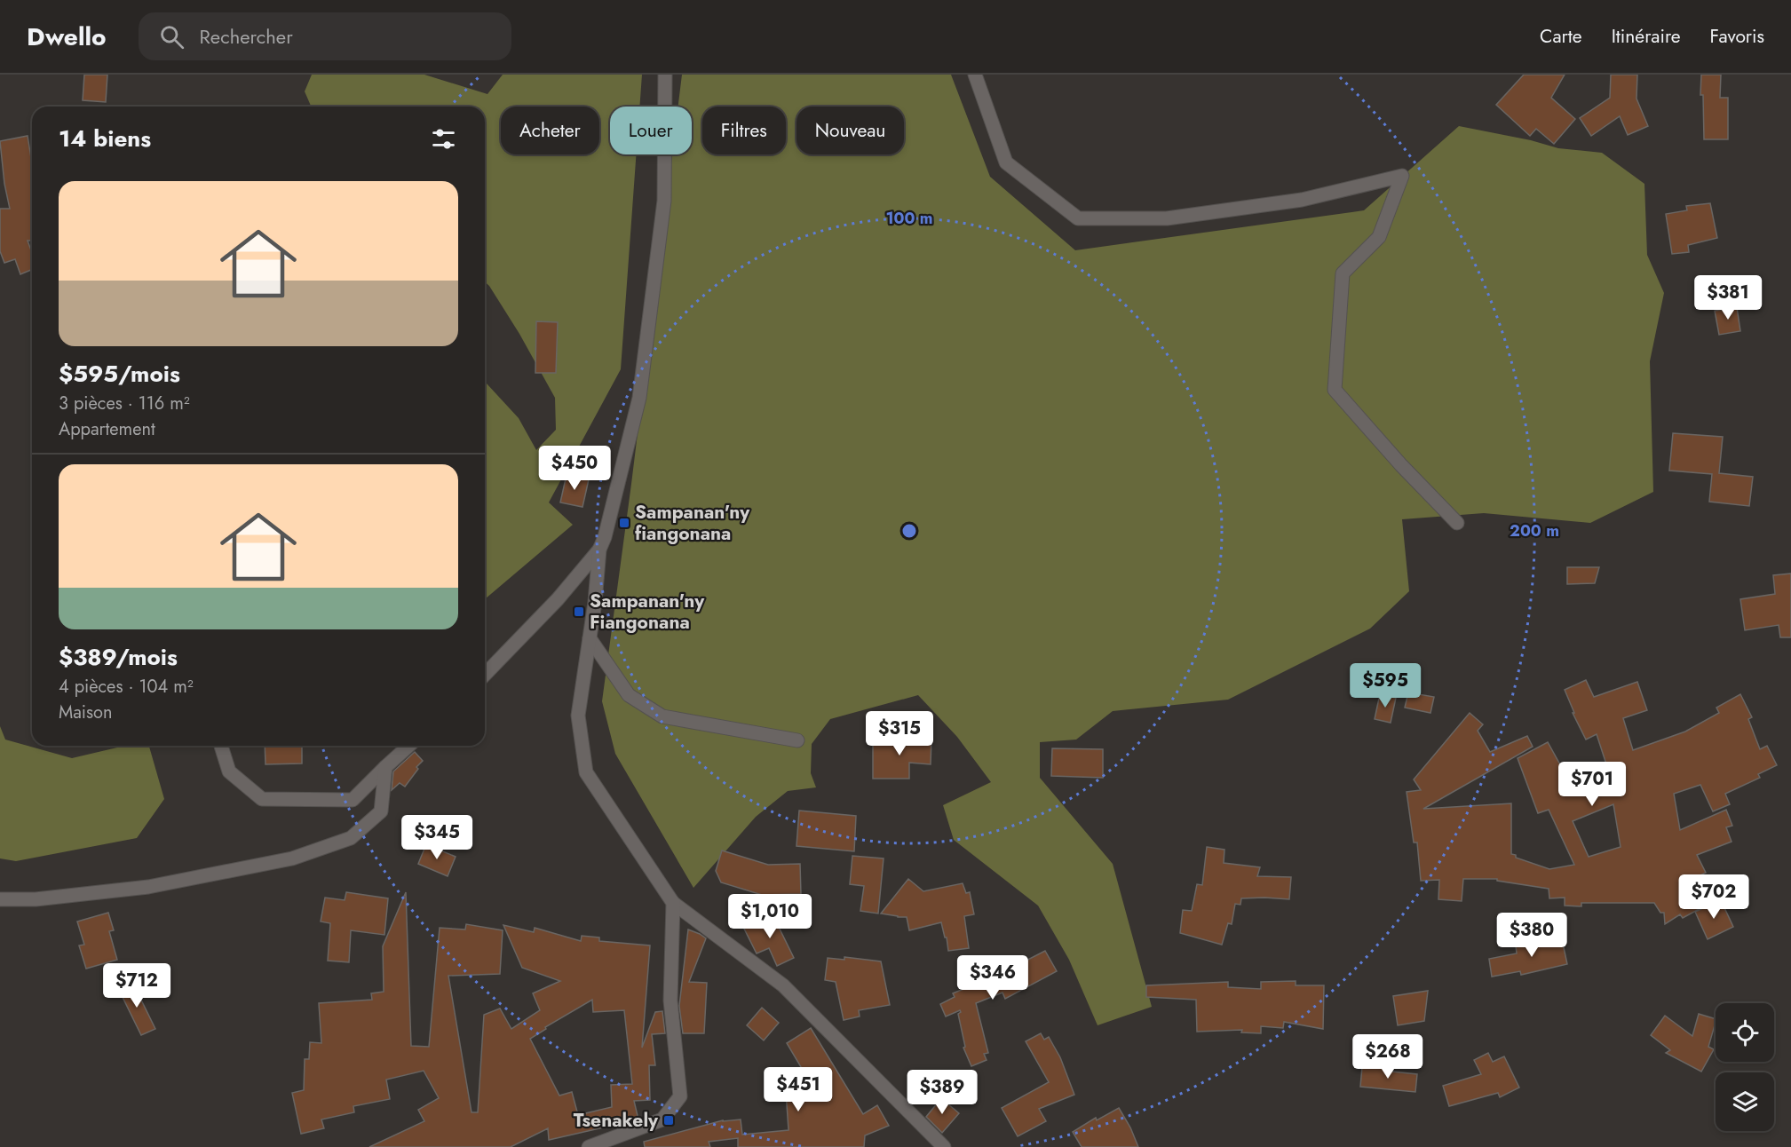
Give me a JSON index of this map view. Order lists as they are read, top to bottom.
{
  "places": {
    "transit": ["Sampanan'ny fiangonana", "Sampanan'ny Fiangonana", "Tsenakely"]
  },
  "page": {
    "header": "Dwello",
    "search": "Rechercher",
    "nav": ["Carte", "Itinéraire", "Favoris"],
    "chip": [
      "Acheter",
      "Louer",
      "Filtres",
      "Nouveau"
    ],
    "heading": "14 biens",
    "list": [
      {
        "name": "$595/mois",
        "note": "3 pièces · 116 m² · Appartement"
      },
      {
        "name": "$389/mois",
        "note": "4 pièces · 104 m² · Maison"
      }
    ],
    "price": [
      "$381",
      "$450",
      "$595",
      "$315",
      "$701",
      "$345",
      "$702",
      "$1,010",
      "$380",
      "$346",
      "$712",
      "$268",
      "$451",
      "$389"
    ]
  },
  "rings": ["100 m", "200 m"]
}
